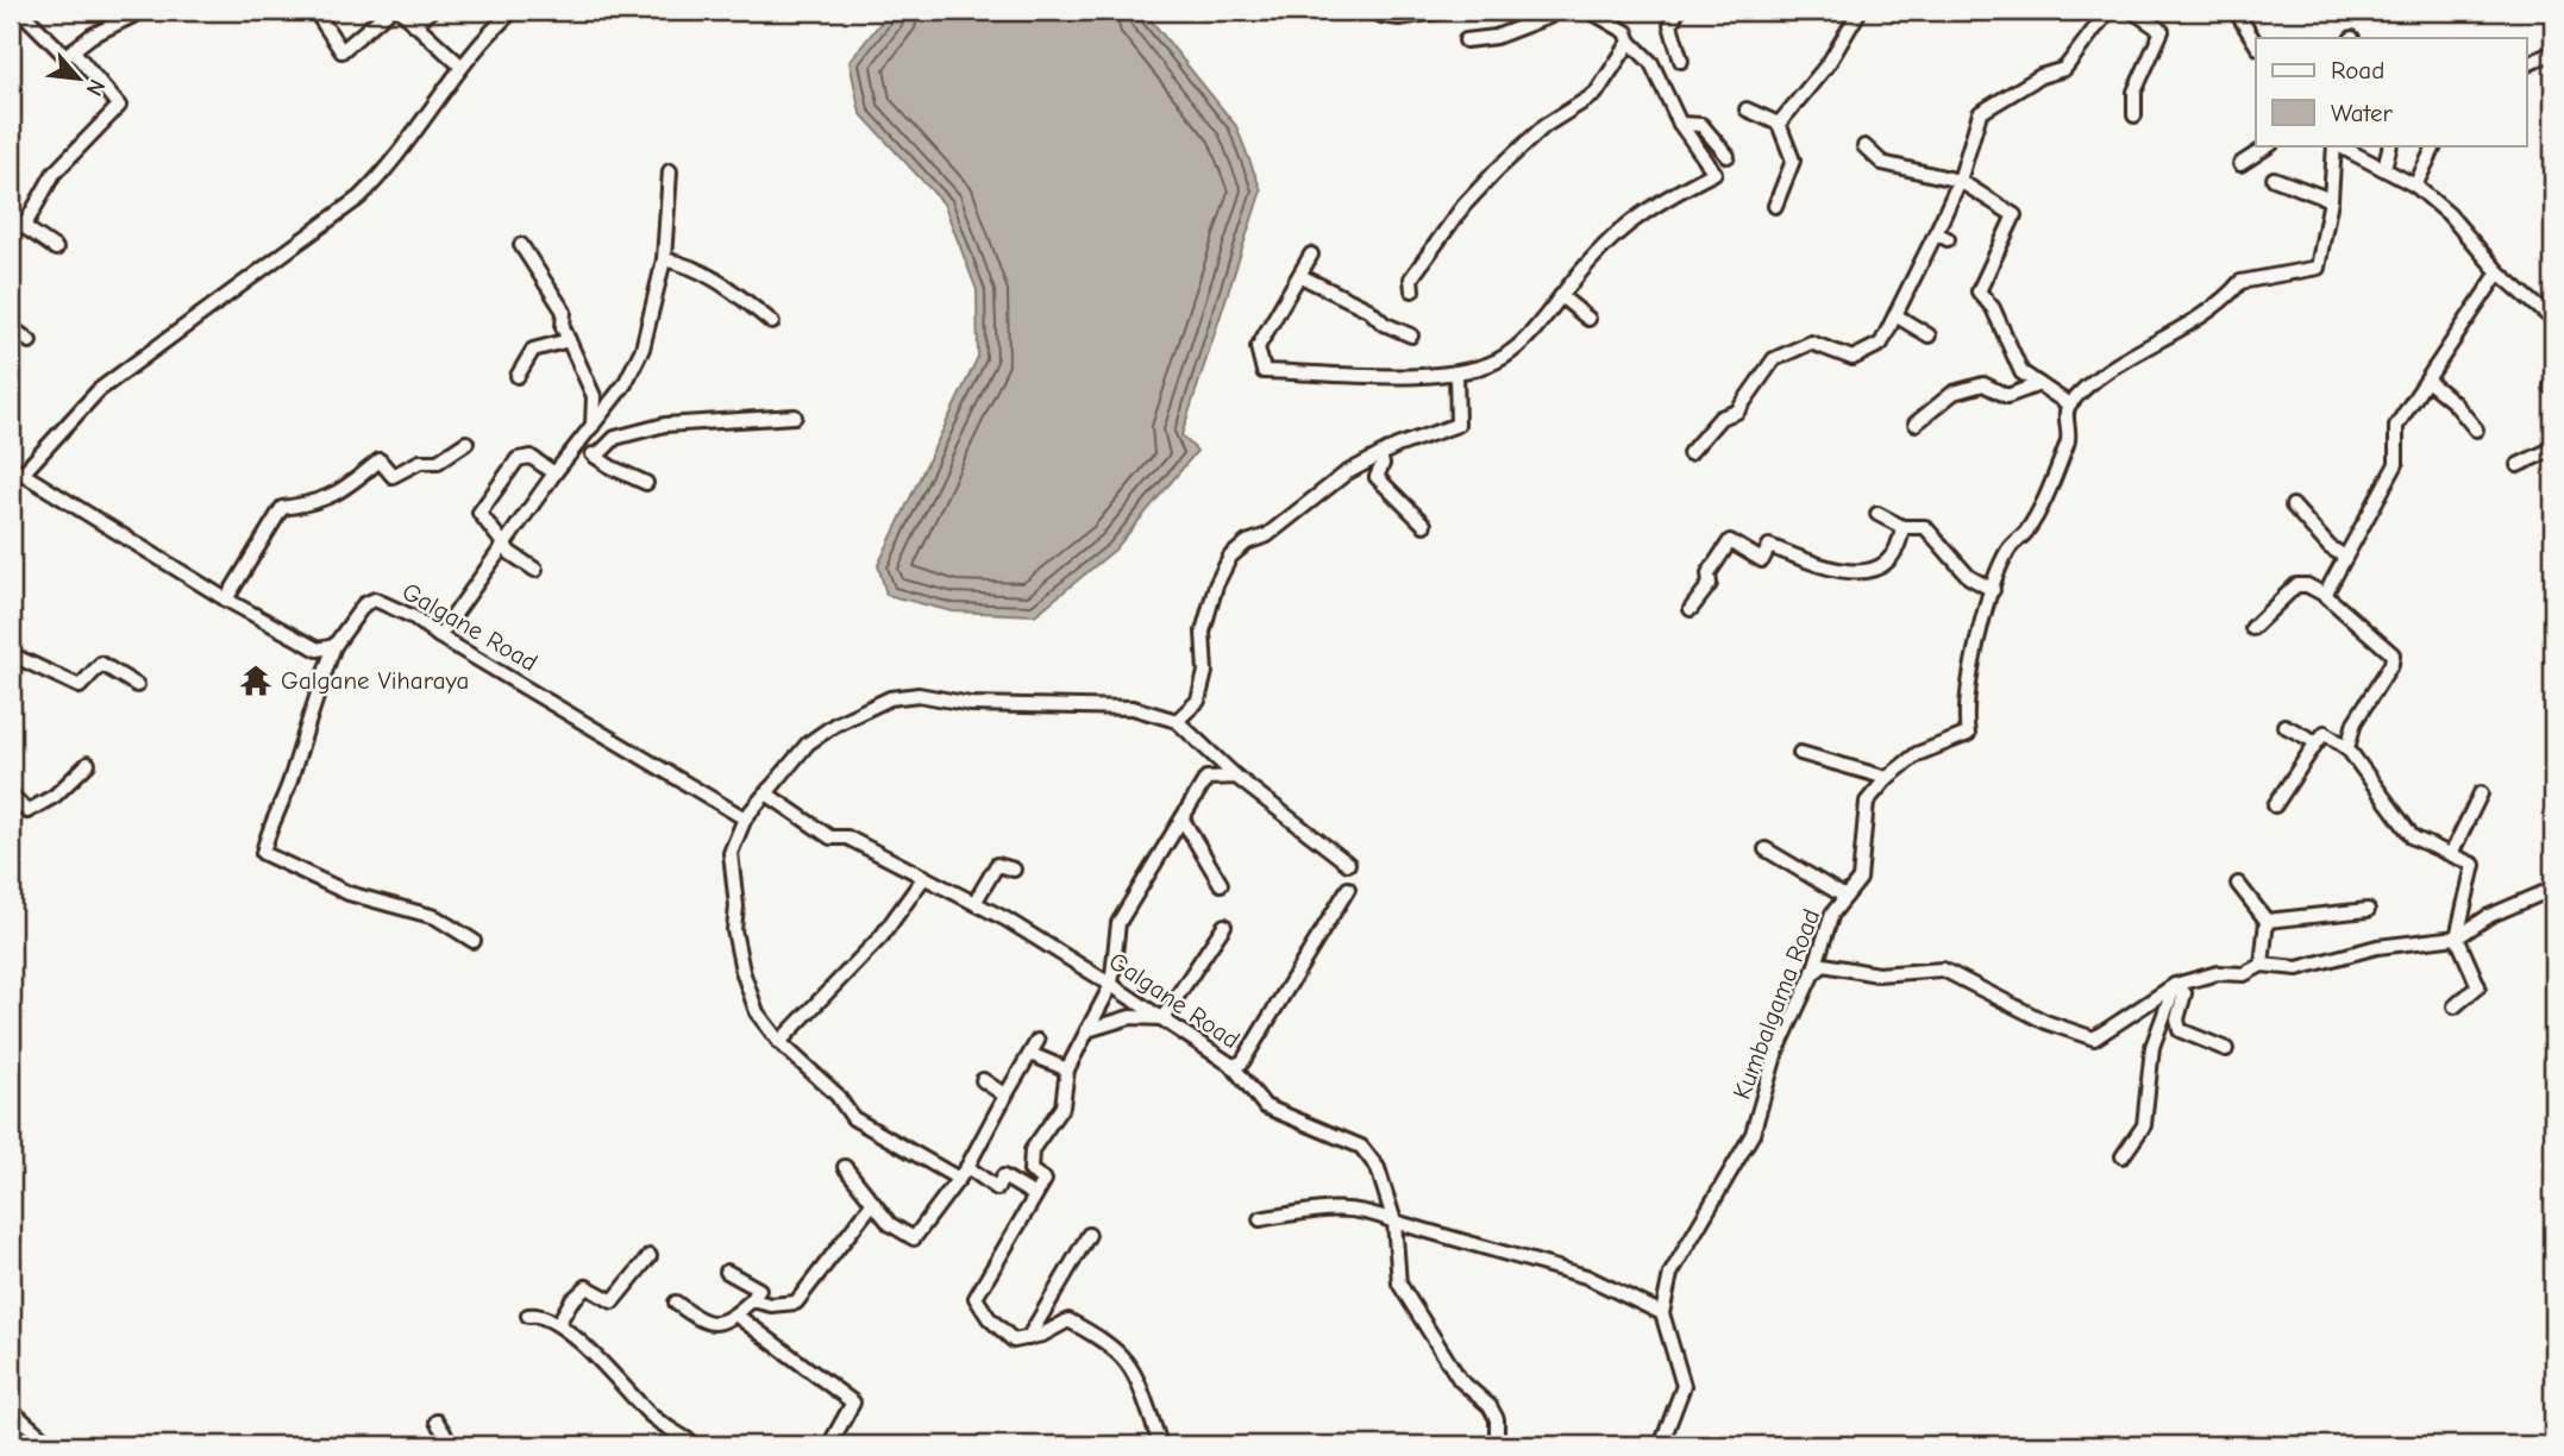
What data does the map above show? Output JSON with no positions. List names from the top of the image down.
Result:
{
  "streets": {
    "street": ["Galgane Road", "Kumbalgama Road"]
  },
  "places": {
    "temple": ["Galgane Viharaya"]
  },
  "legend": ["Road", "Water"],
  "north": "bottom right"
}
